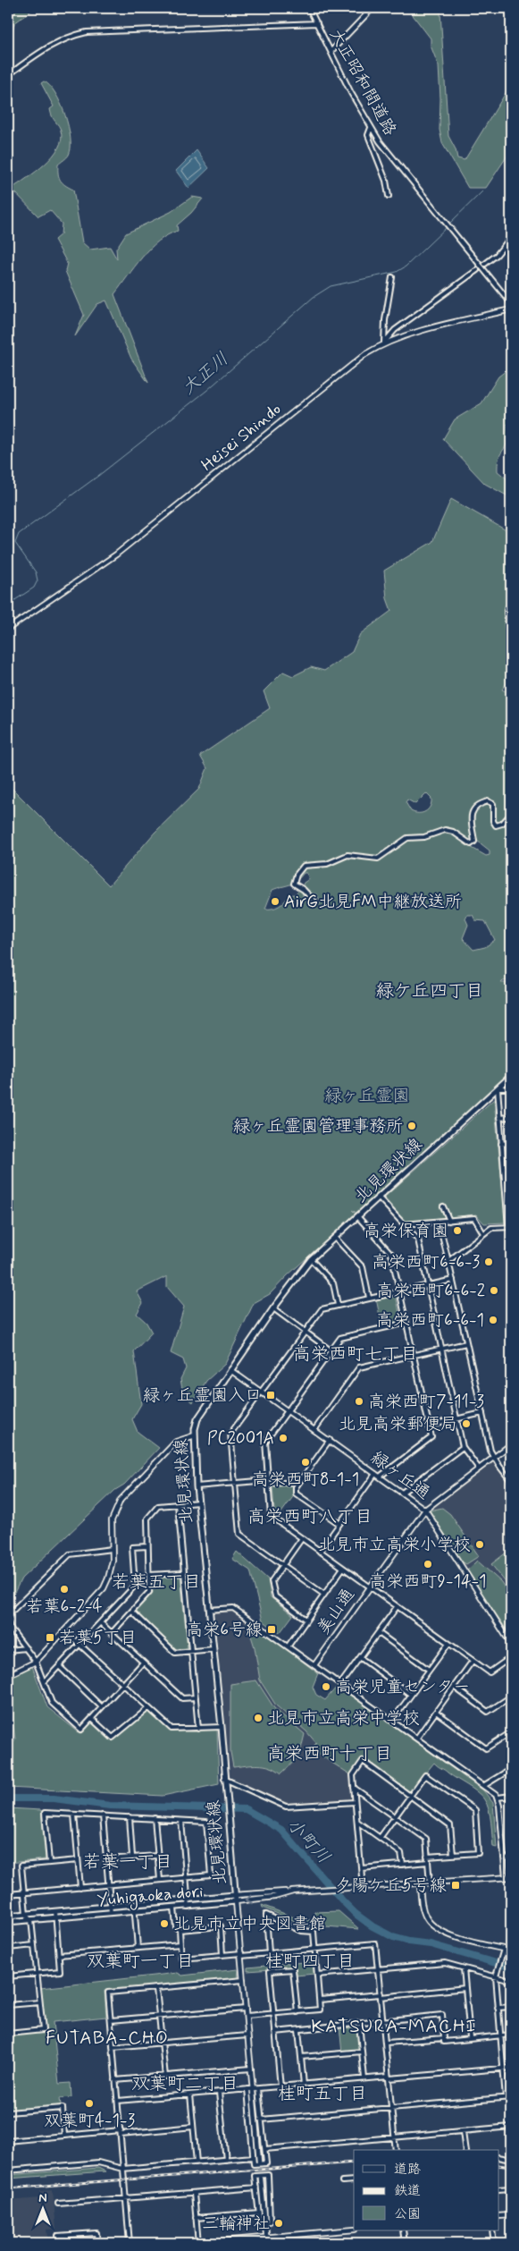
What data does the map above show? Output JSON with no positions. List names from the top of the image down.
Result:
{
  "streets": {
    "main road": ["北見環状線", "Yuhigaoka dori"],
    "street": [
      "大正昭和間道路",
      "Heisei Shindo",
      "緑ヶ丘通",
      "美山通"
    ]
  },
  "crossings": [
    ["北見環状線", "緑ヶ丘通"],
    ["北見環状線", "Yuhigaoka dori"],
    ["緑ヶ丘通", "美山通"]
  ],
  "districts": [
    "緑ケ丘四丁目",
    "高栄西町七丁目",
    "高栄西町八丁目",
    "若葉五丁目",
    "高栄西町十丁目",
    "若葉一丁目",
    "双葉町一丁目",
    "桂町四丁目",
    "KATSURA-MACHI",
    "FUTABA-CHO",
    "双葉町二丁目",
    "桂町五丁目"
  ],
  "water": ["大正川", "小町川"],
  "parks": ["緑ヶ丘霊園"],
  "places": {
    "other": [
      "AirG北見FM中継放送所",
      "緑ヶ丘霊園管理事務所",
      "高栄保育園",
      "高栄西町6-6-3",
      "高栄西町6-6-2",
      "高栄西町6-6-1",
      "高栄西町7-11-3",
      "北見高栄郵便局",
      "PC2001A",
      "高栄西町8-1-1",
      "北見市立高栄小学校",
      "高栄西町9-14-1",
      "若葉6-2-4",
      "高栄児童センター",
      "北見市立高栄中学校",
      "北見市立中央図書館",
      "双葉町4-1-3",
      "三輪神社"
    ],
    "transit": [
      "緑ヶ丘霊園入口",
      "高栄6号線",
      "若葉5丁目",
      "夕陽ケ丘5号線"
    ]
  },
  "legend": ["道路", "鉄道", "公園"],
  "north": "top"
}
